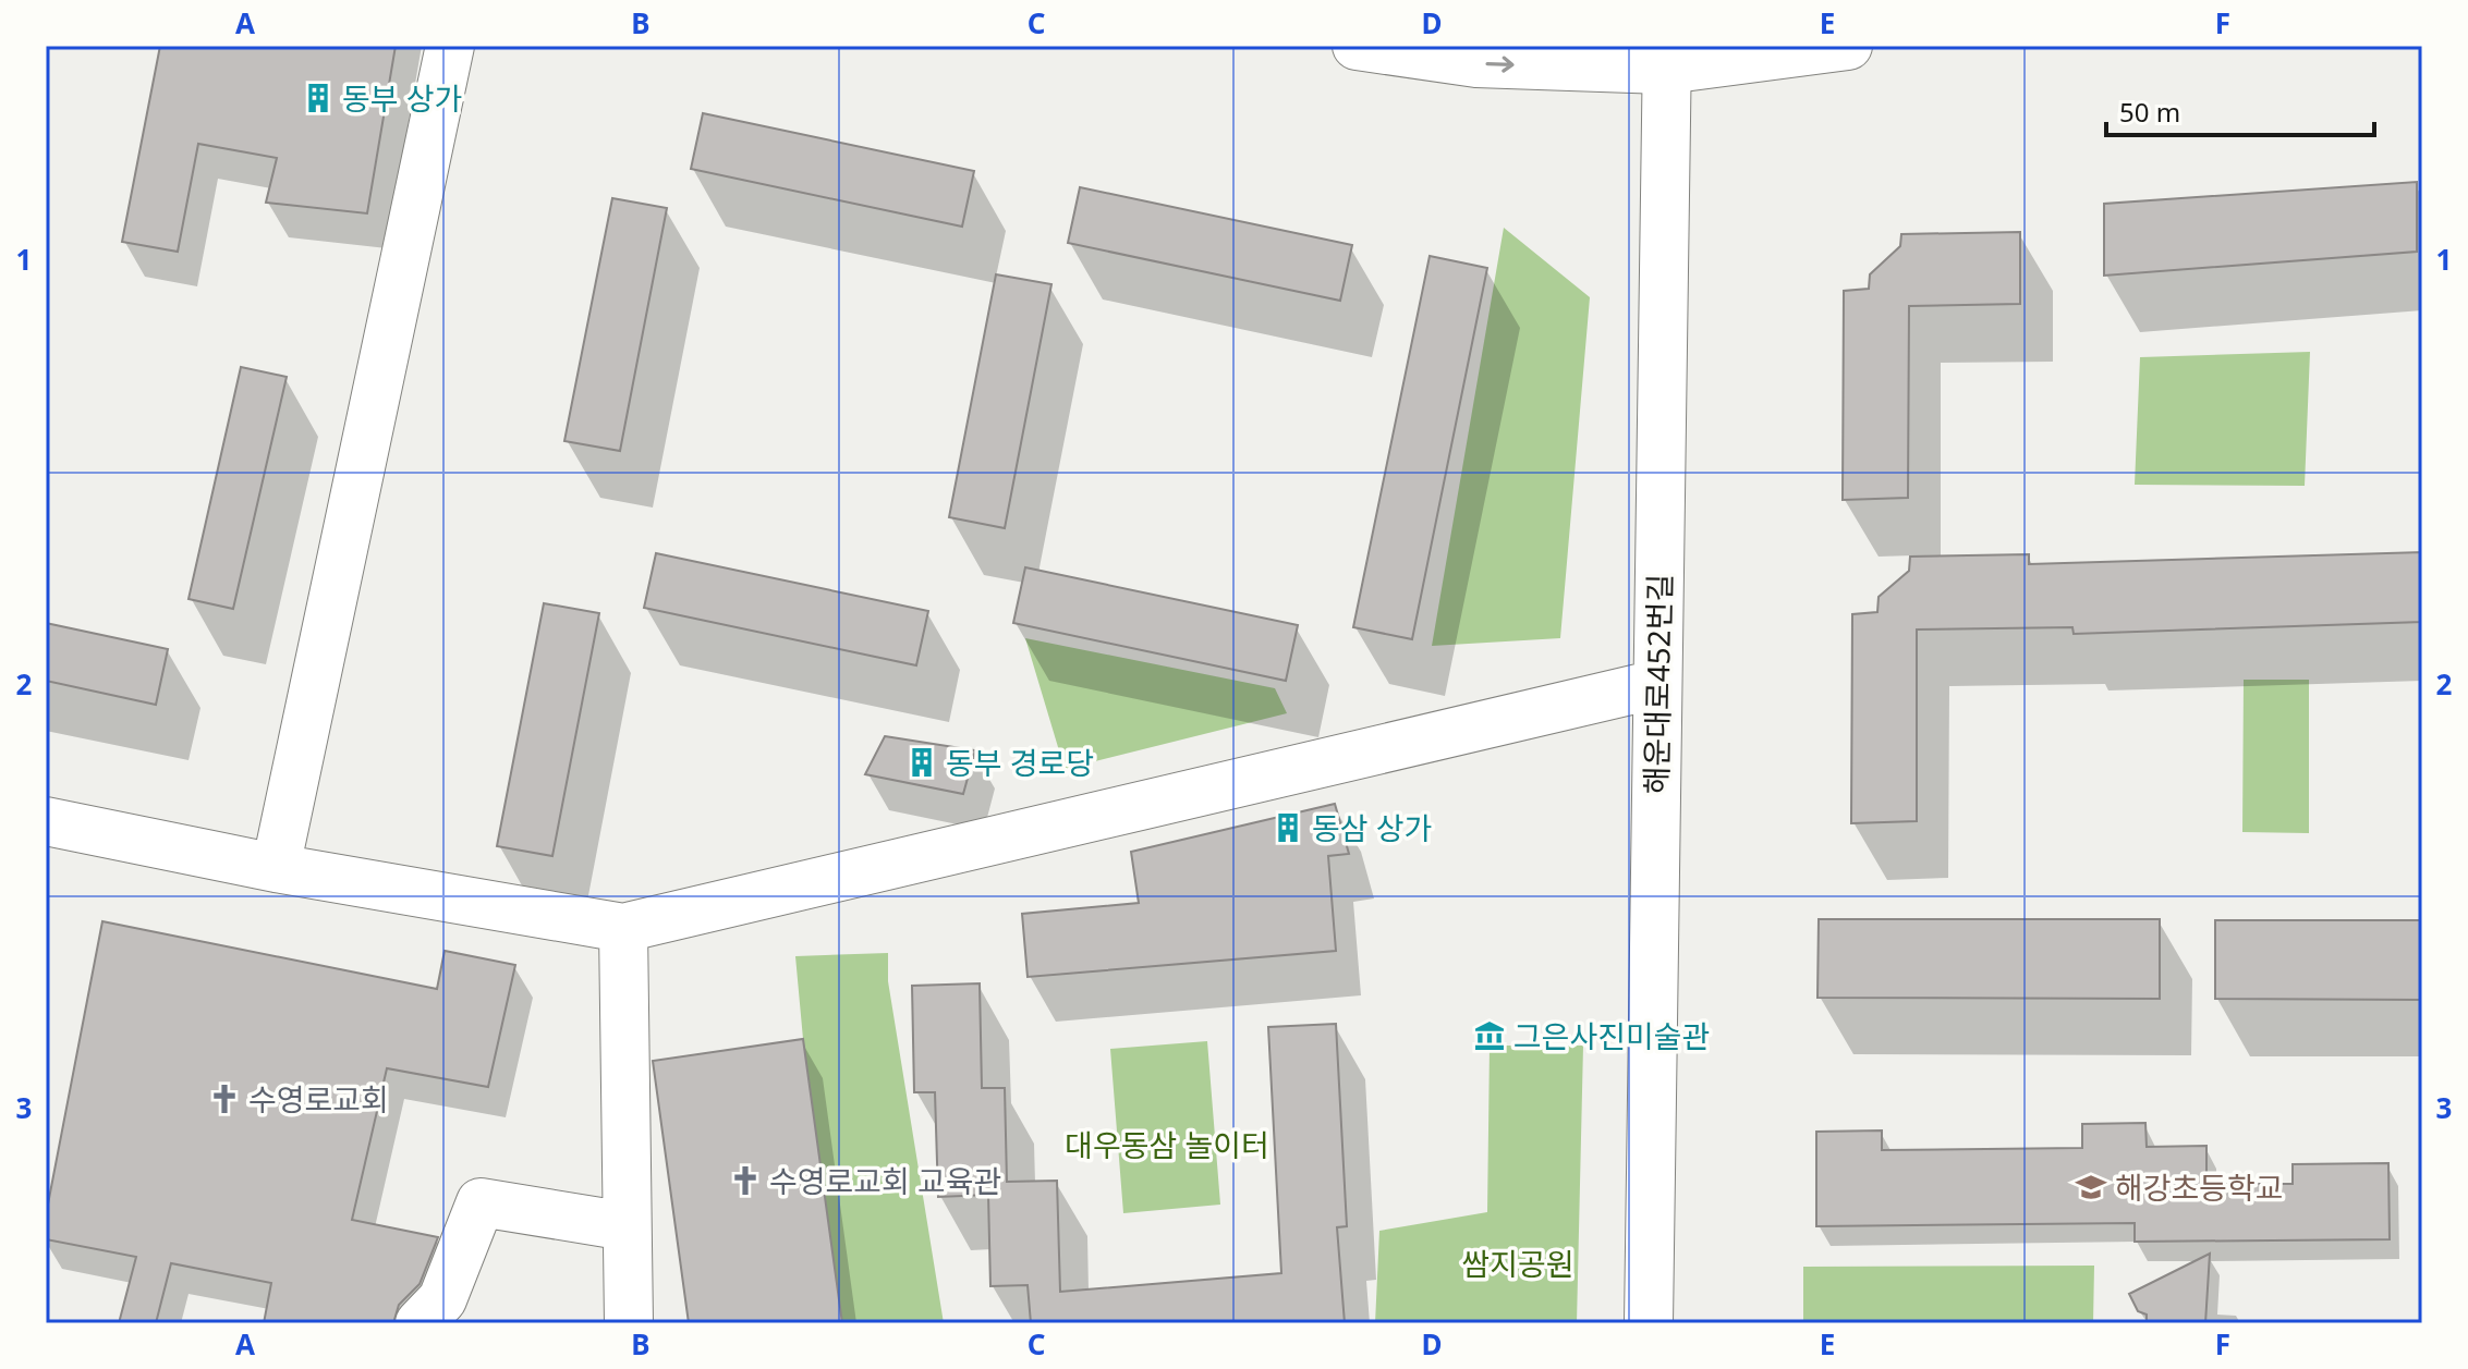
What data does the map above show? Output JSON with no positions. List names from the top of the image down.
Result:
{
  "streets": {
    "street": ["해운대로452번길"]
  },
  "parks": ["대우동삼 놀이터", "쌈지공원"],
  "places": {
    "building": ["동부 상가", "동부 경로당", "동삼 상가"],
    "museum": ["그은사진미술관"],
    "church": ["수영로교회", "수영로교회 교육관"],
    "school or university": ["해강초등학교"]
  },
  "scale_bar": "50 m",
  "grid": {
    "columns": [
      "A",
      "B",
      "C",
      "D",
      "E",
      "F"
    ],
    "rows": ["1", "2", "3"]
  }
}
